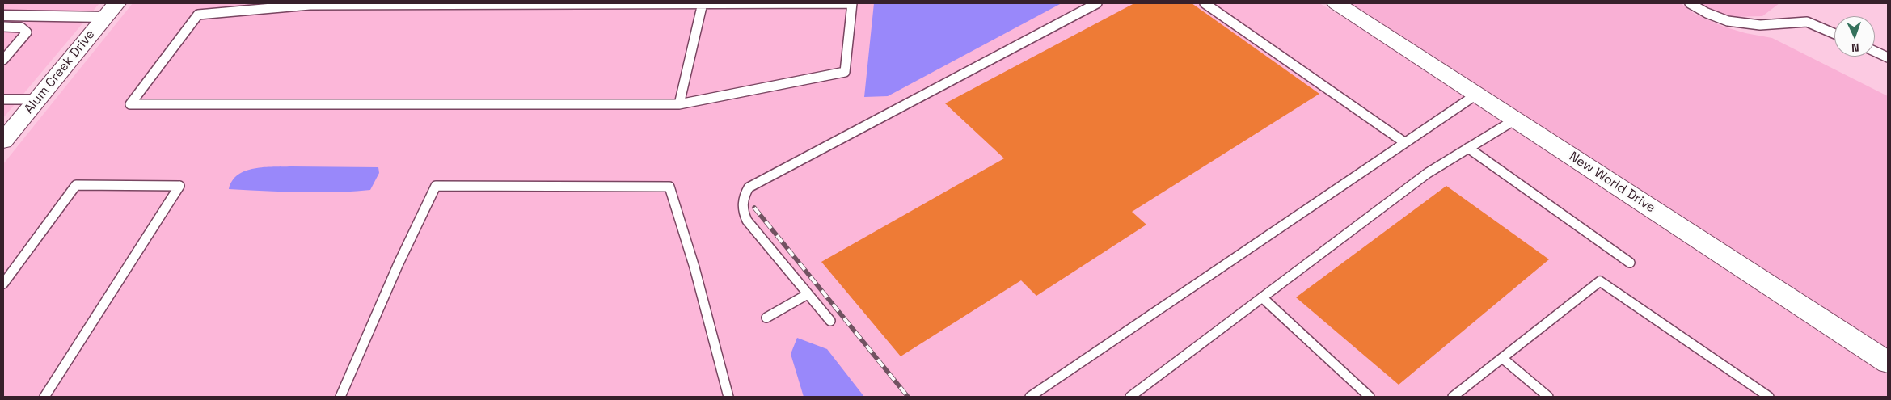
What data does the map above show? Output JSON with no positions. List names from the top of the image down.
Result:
{
  "streets": {
    "street": ["Alum Creek Drive", "New World Drive"]
  },
  "north": "bottom"
}
